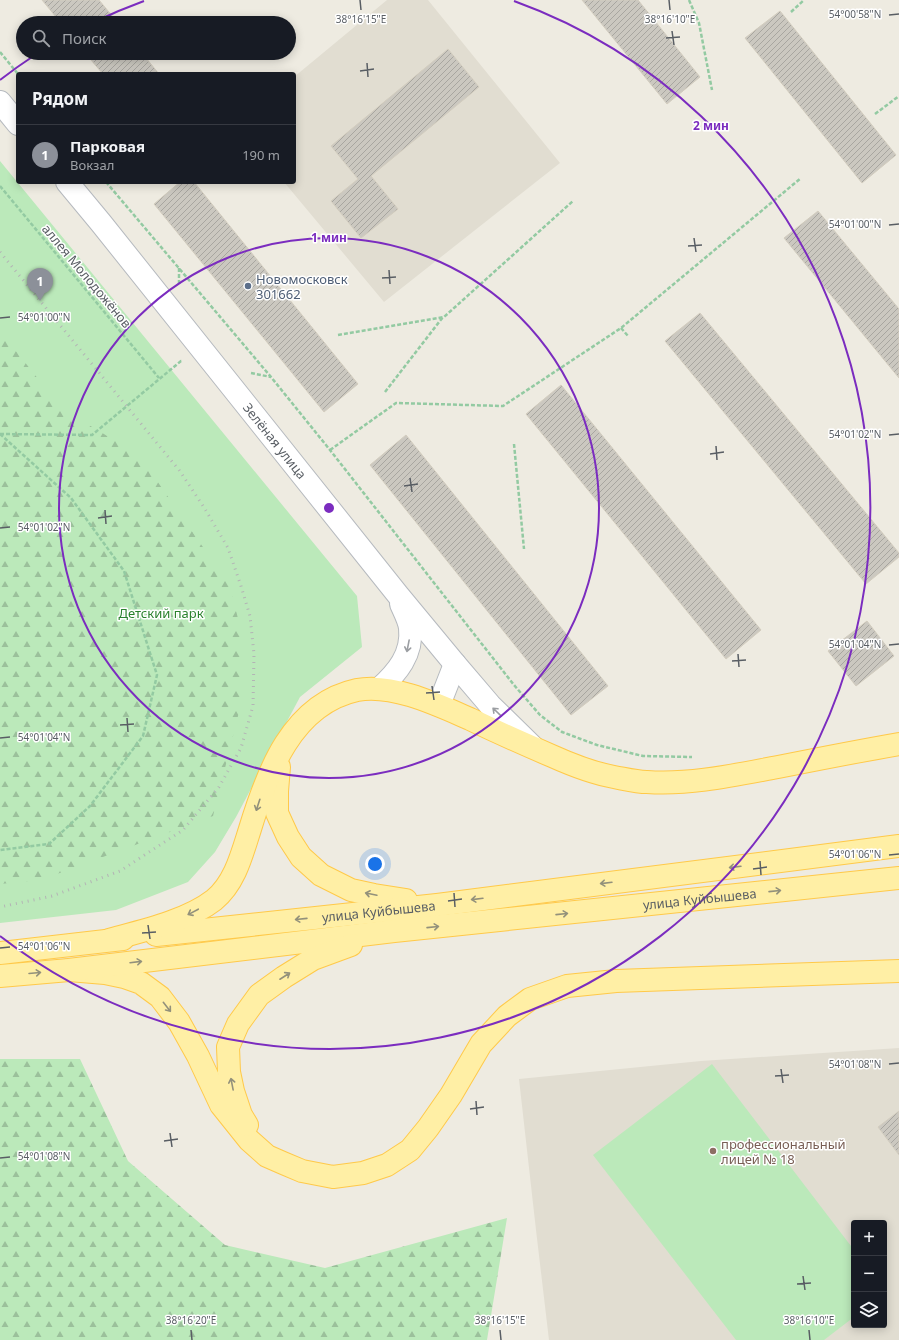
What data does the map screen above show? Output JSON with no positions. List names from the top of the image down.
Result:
{
  "streets": {
    "main road": ["улица Куйбышева"],
    "street": ["Зелёная улица"],
    "path": ["аллея Молодожёнов"]
  },
  "parks": ["Детский парк"],
  "places": ["Новомосковск 301662", "профессиональный лицей № 18"],
  "page": {
    "search": "Поиск",
    "heading": "Рядом",
    "list": [
      {
        "mark": "1",
        "name": "Парковая",
        "note": "Вокзал",
        "value": "190 m"
      }
    ],
    "pins": "1",
    "map_buttons": ["+", "−"]
  },
  "coordinates": [
    "54°00'58\"N",
    "38°16'15\"E",
    "38°16'10\"E",
    "54°01'00\"N",
    "54°01'02\"N",
    "54°01'04\"N",
    "54°01'06\"N",
    "54°01'08\"N",
    "38°16'20\"E"
  ],
  "rings": ["2 мин", "1 мин"]
}
